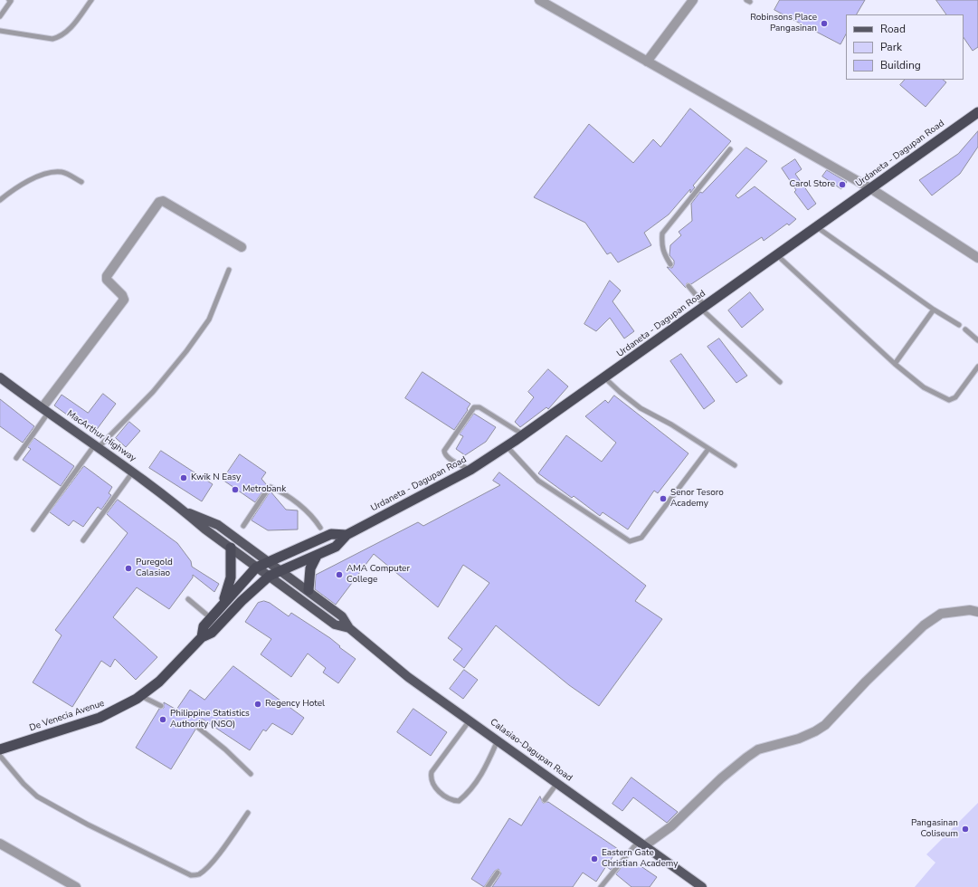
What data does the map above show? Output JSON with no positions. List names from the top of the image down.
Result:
{
  "streets": {
    "highway": ["Urdaneta - Dagupan Road", "De Venecia Avenue"],
    "main road": ["MacArthur Highway", "Calasiao-Dagupan Road"]
  },
  "crossings": [
    ["Urdaneta - Dagupan Road", "MacArthur Highway"],
    ["Urdaneta - Dagupan Road", "De Venecia Avenue"],
    ["Urdaneta - Dagupan Road", "Calasiao-Dagupan Road"],
    ["MacArthur Highway", "De Venecia Avenue"],
    ["MacArthur Highway", "Calasiao-Dagupan Road"],
    ["De Venecia Avenue", "Calasiao-Dagupan Road"]
  ],
  "places": [
    "Robinsons Place Pangasinan",
    "Carol Store",
    "Kwik N Easy",
    "Metrobank",
    "Senor Tesoro Academy",
    "Puregold Calasiao",
    "AMA Computer College",
    "Regency Hotel",
    "Philippine Statistics Authority (NSO)",
    "Pangasinan Coliseum",
    "Eastern Gate Christian Academy"
  ],
  "legend": ["Road", "Park", "Building"]
}
